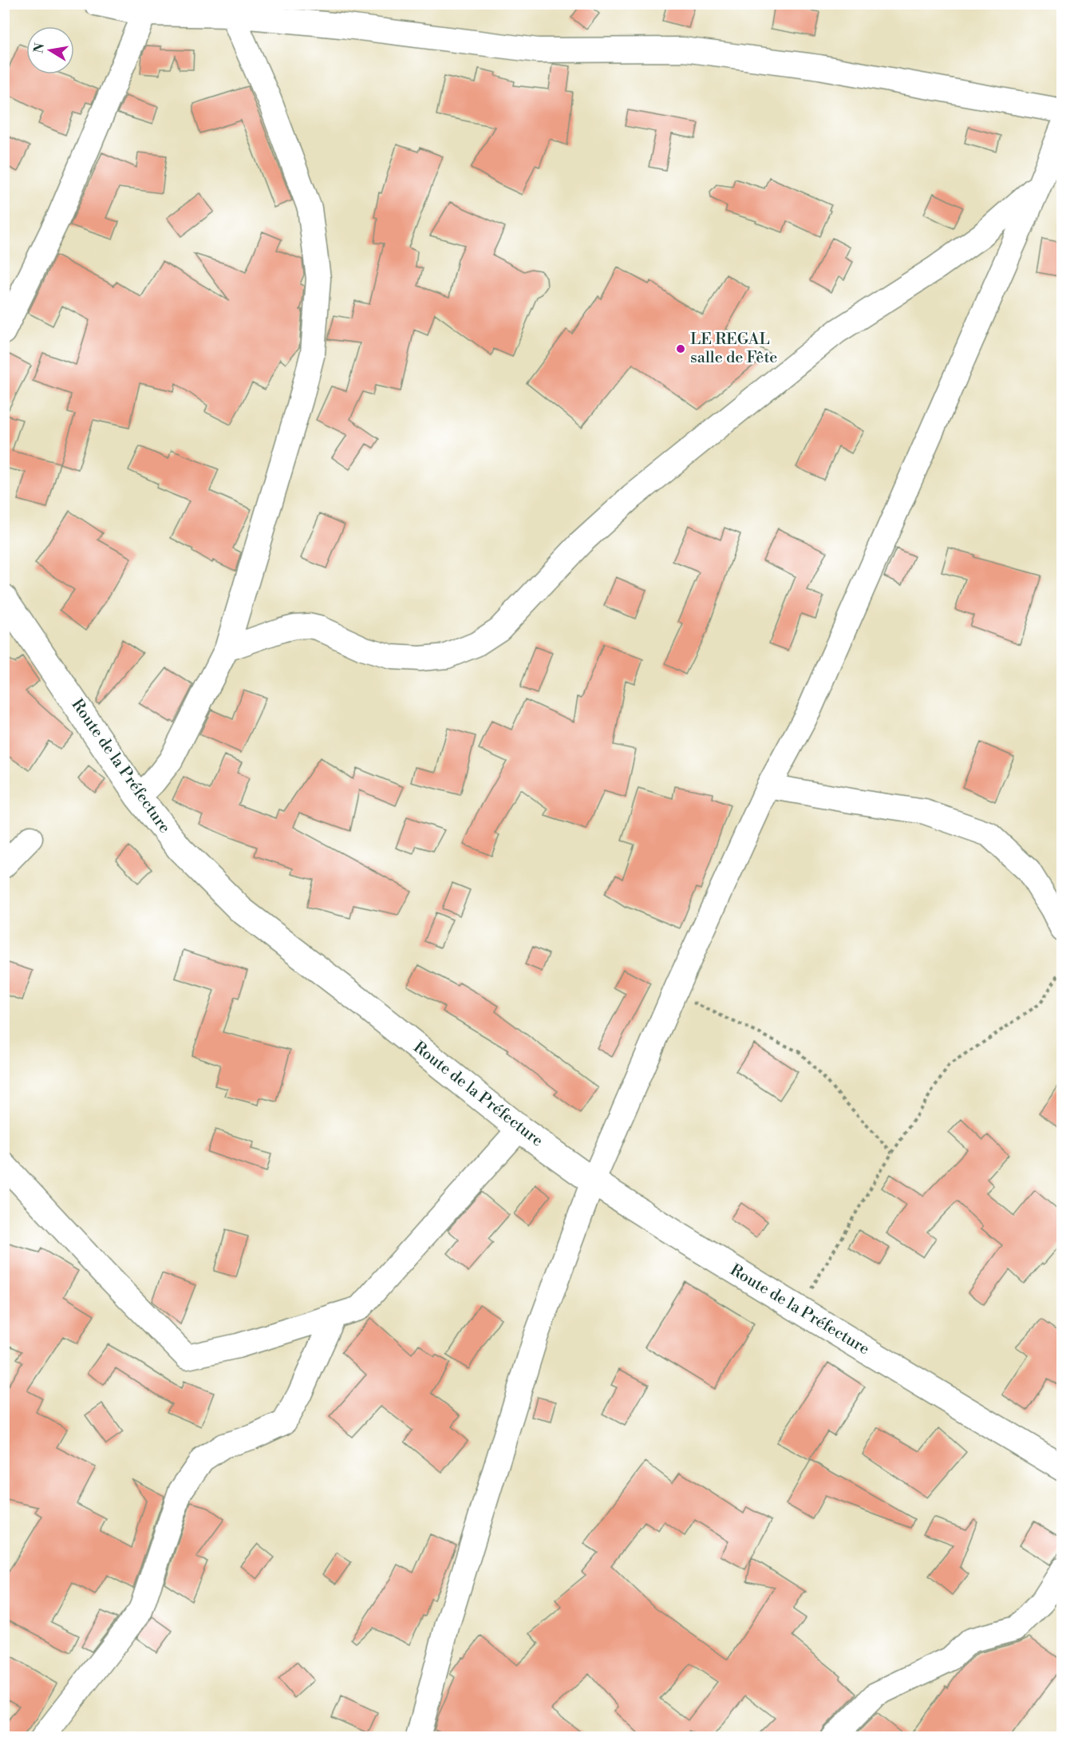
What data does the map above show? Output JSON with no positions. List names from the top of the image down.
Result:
{
  "streets": {
    "street": ["Route de la Préfecture"]
  },
  "places": ["LE REGAL salle de Fête"],
  "north": "left"
}
